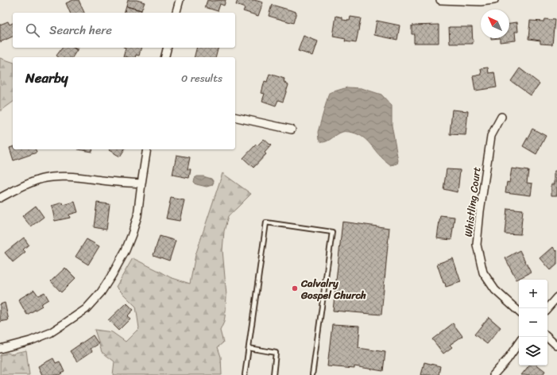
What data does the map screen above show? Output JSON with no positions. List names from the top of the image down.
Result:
{
  "streets": {
    "street": ["Whistling Court"]
  },
  "places": ["Calvalry Gospel Church"],
  "north": "top left",
  "page": {
    "search": "Search here",
    "heading": ["Nearby", "0 results"],
    "map_buttons": ["+", "−"]
  }
}
